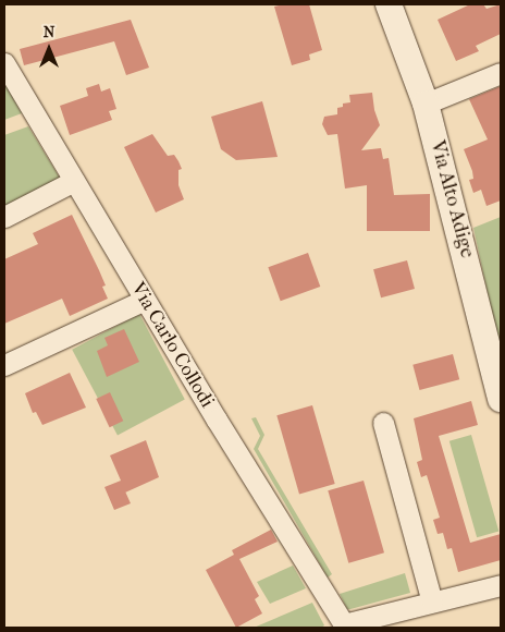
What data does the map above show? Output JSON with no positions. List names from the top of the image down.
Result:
{
  "streets": {
    "street": ["Via Alto Adige", "Via Carlo Collodi"]
  },
  "north": "top"
}
